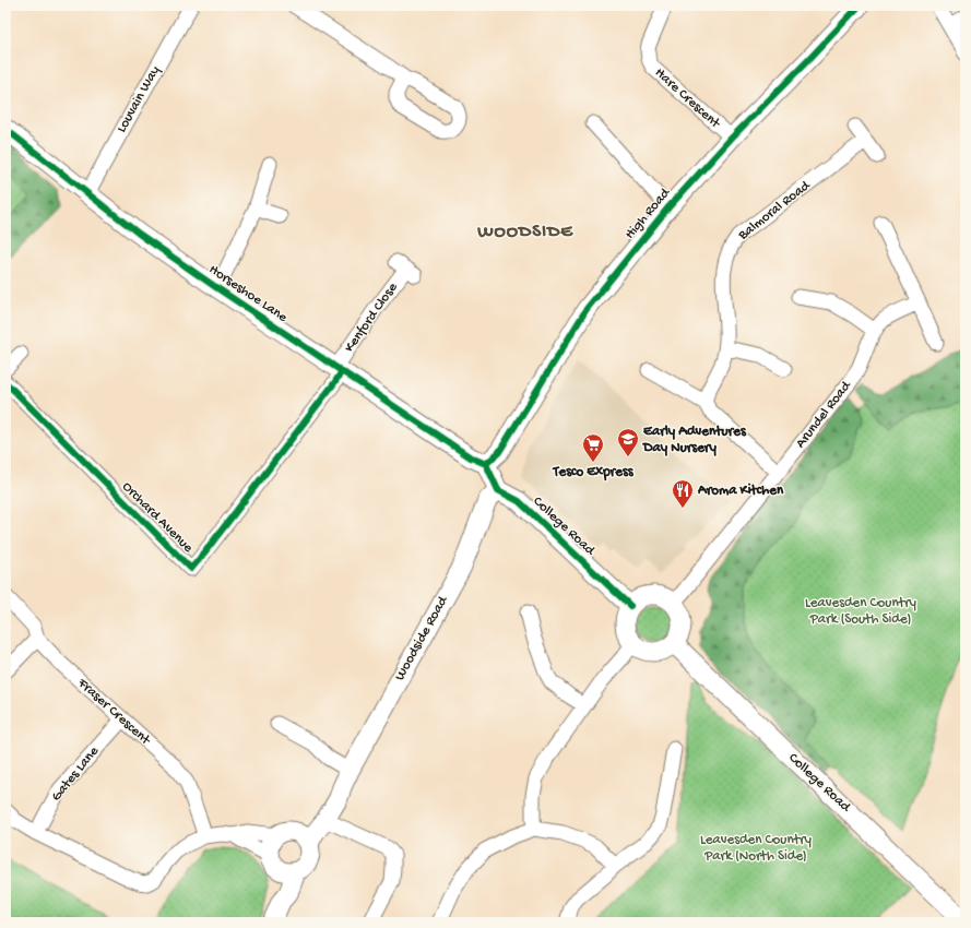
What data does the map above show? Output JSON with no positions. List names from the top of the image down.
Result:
{
  "streets": {
    "street": [
      "Hare Crescent",
      "Louvain Way",
      "Balmoral Road",
      "High Road",
      "Horseshoe Lane",
      "Kenford Close",
      "Arundel Road",
      "Orchard Avenue",
      "College Road",
      "Woodside Road",
      "Fraser Crescent",
      "Gates Lane"
    ]
  },
  "crossings": [
    ["Hare Crescent", "High Road"],
    ["Louvain Way", "Horseshoe Lane"],
    ["High Road", "Horseshoe Lane"],
    ["Horseshoe Lane", "Kenford Close"],
    ["Horseshoe Lane", "Orchard Avenue"],
    ["Kenford Close", "Orchard Avenue"],
    ["Arundel Road", "College Road"],
    ["College Road", "Woodside Road"],
    ["Fraser Crescent", "Gates Lane"]
  ],
  "districts": ["WOODSIDE"],
  "parks": ["Leavesden Country Park (South Side)", "Leavesden Country Park (North Side)"],
  "places": {
    "school or university": ["Early Adventures Day Nursery"],
    "supermarket": ["Tesco Express"],
    "restaurant": ["Aroma Kitchen"]
  }
}
